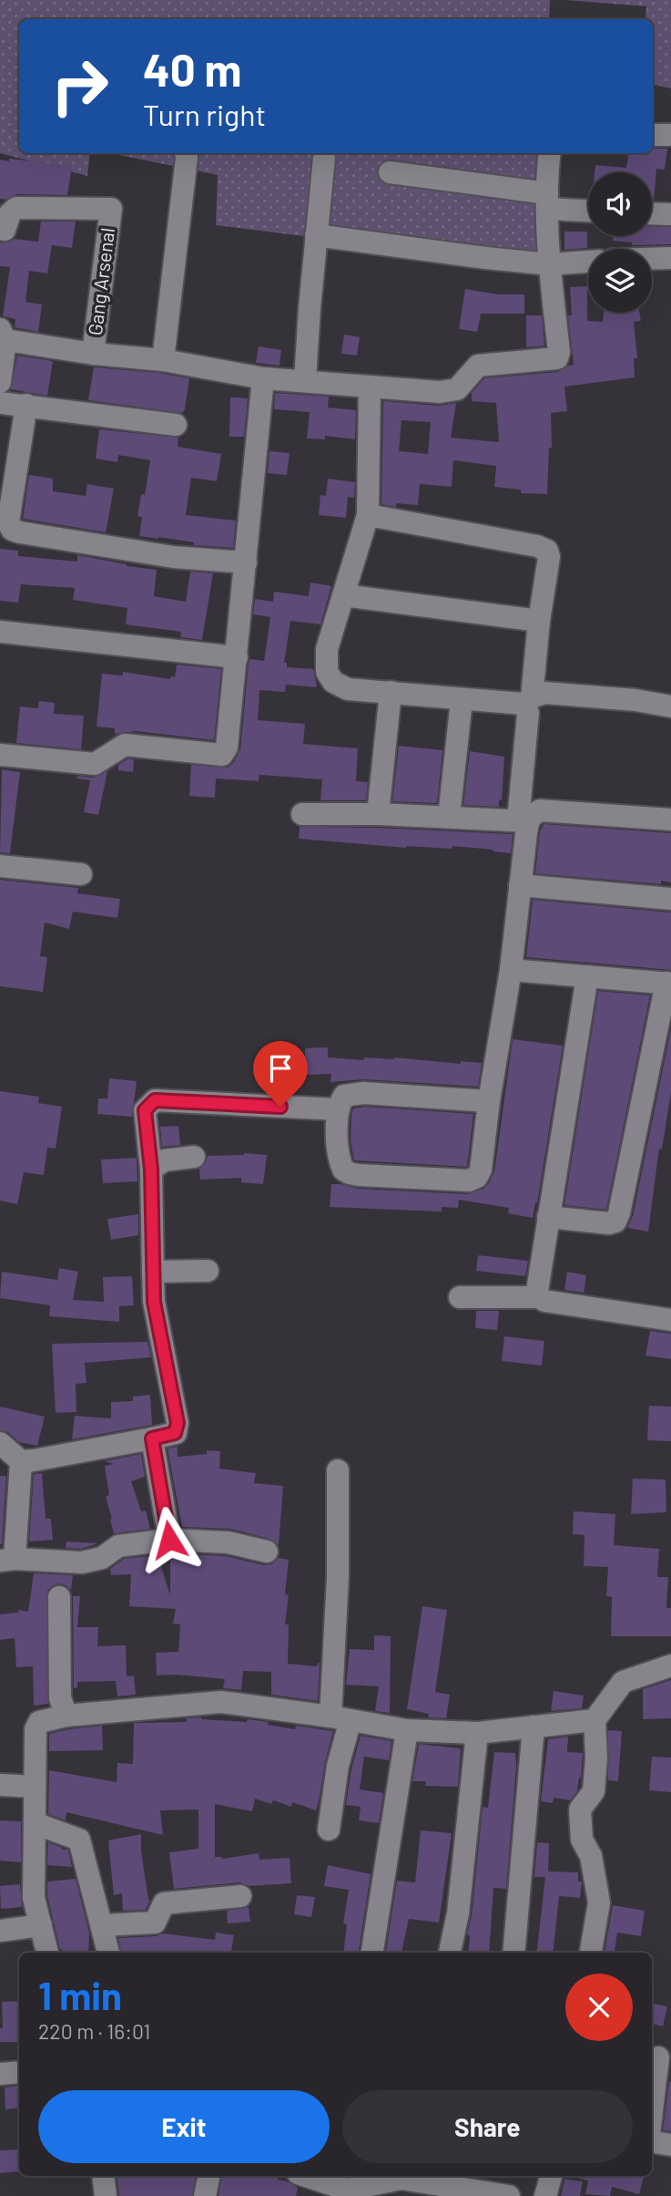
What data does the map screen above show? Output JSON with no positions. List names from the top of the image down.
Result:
{
  "streets": {
    "street": ["Gang Arsenal"]
  },
  "page": {
    "turn": ["40 m", "Turn right"],
    "heading": ["1 min", "220 m · 16:01"],
    "buttons": ["Exit", "Share"]
  }
}
